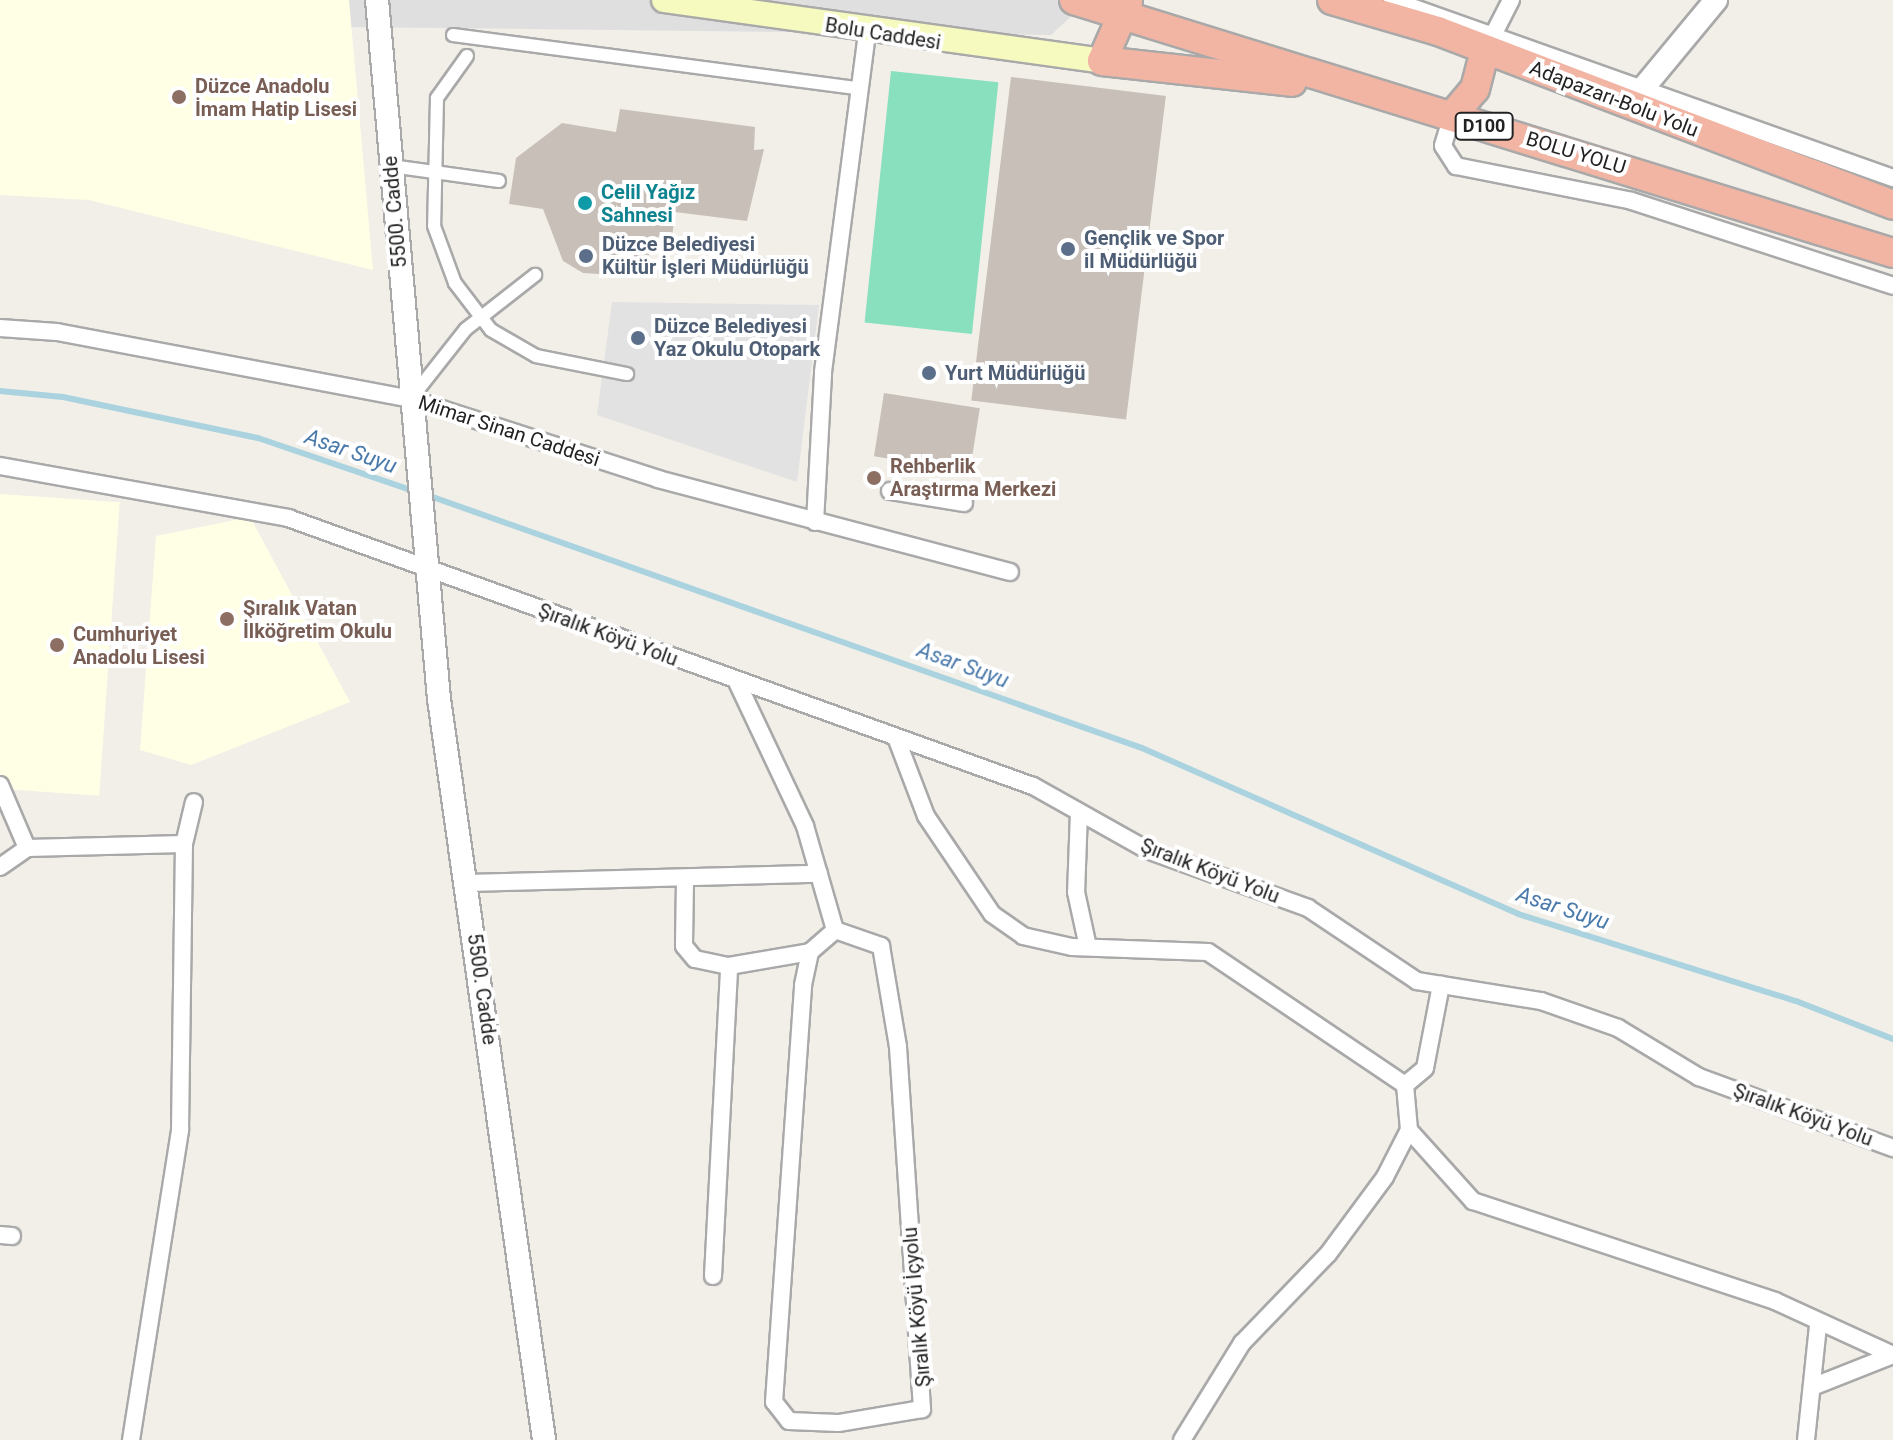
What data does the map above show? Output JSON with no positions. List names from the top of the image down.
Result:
{
  "streets": {
    "highway": ["Adapazarı-Bolu Yolu", "D100", "BOLU YOLU"],
    "main road": ["Bolu Caddesi"],
    "street": [
      "5500. Cadde",
      "Mimar Sinan Caddesi",
      "Şıralık Köyü Yolu",
      "Şıralık Köyü İçyolu"
    ]
  },
  "crossings": [
    ["5500. Cadde", "Mimar Sinan Caddesi"],
    ["5500. Cadde", "Şıralık Köyü Yolu"]
  ],
  "water": ["Asar Suyu"],
  "places": [
    "Düzce Anadolu İmam Hatip Lisesi",
    "Celil Yağız Sahnesi",
    "Gençlik ve Spor il Müdürlüğü",
    "Düzce Belediyesi Kültür İşleri Müdürlüğü",
    "Düzce Belediyesi Yaz Okulu Otopark",
    "Yurt Müdürlüğü",
    "Rehberlik Araştırma Merkezi",
    "Şıralık Vatan İlköğretim Okulu",
    "Cumhuriyet Anadolu Lisesi"
  ]
}
